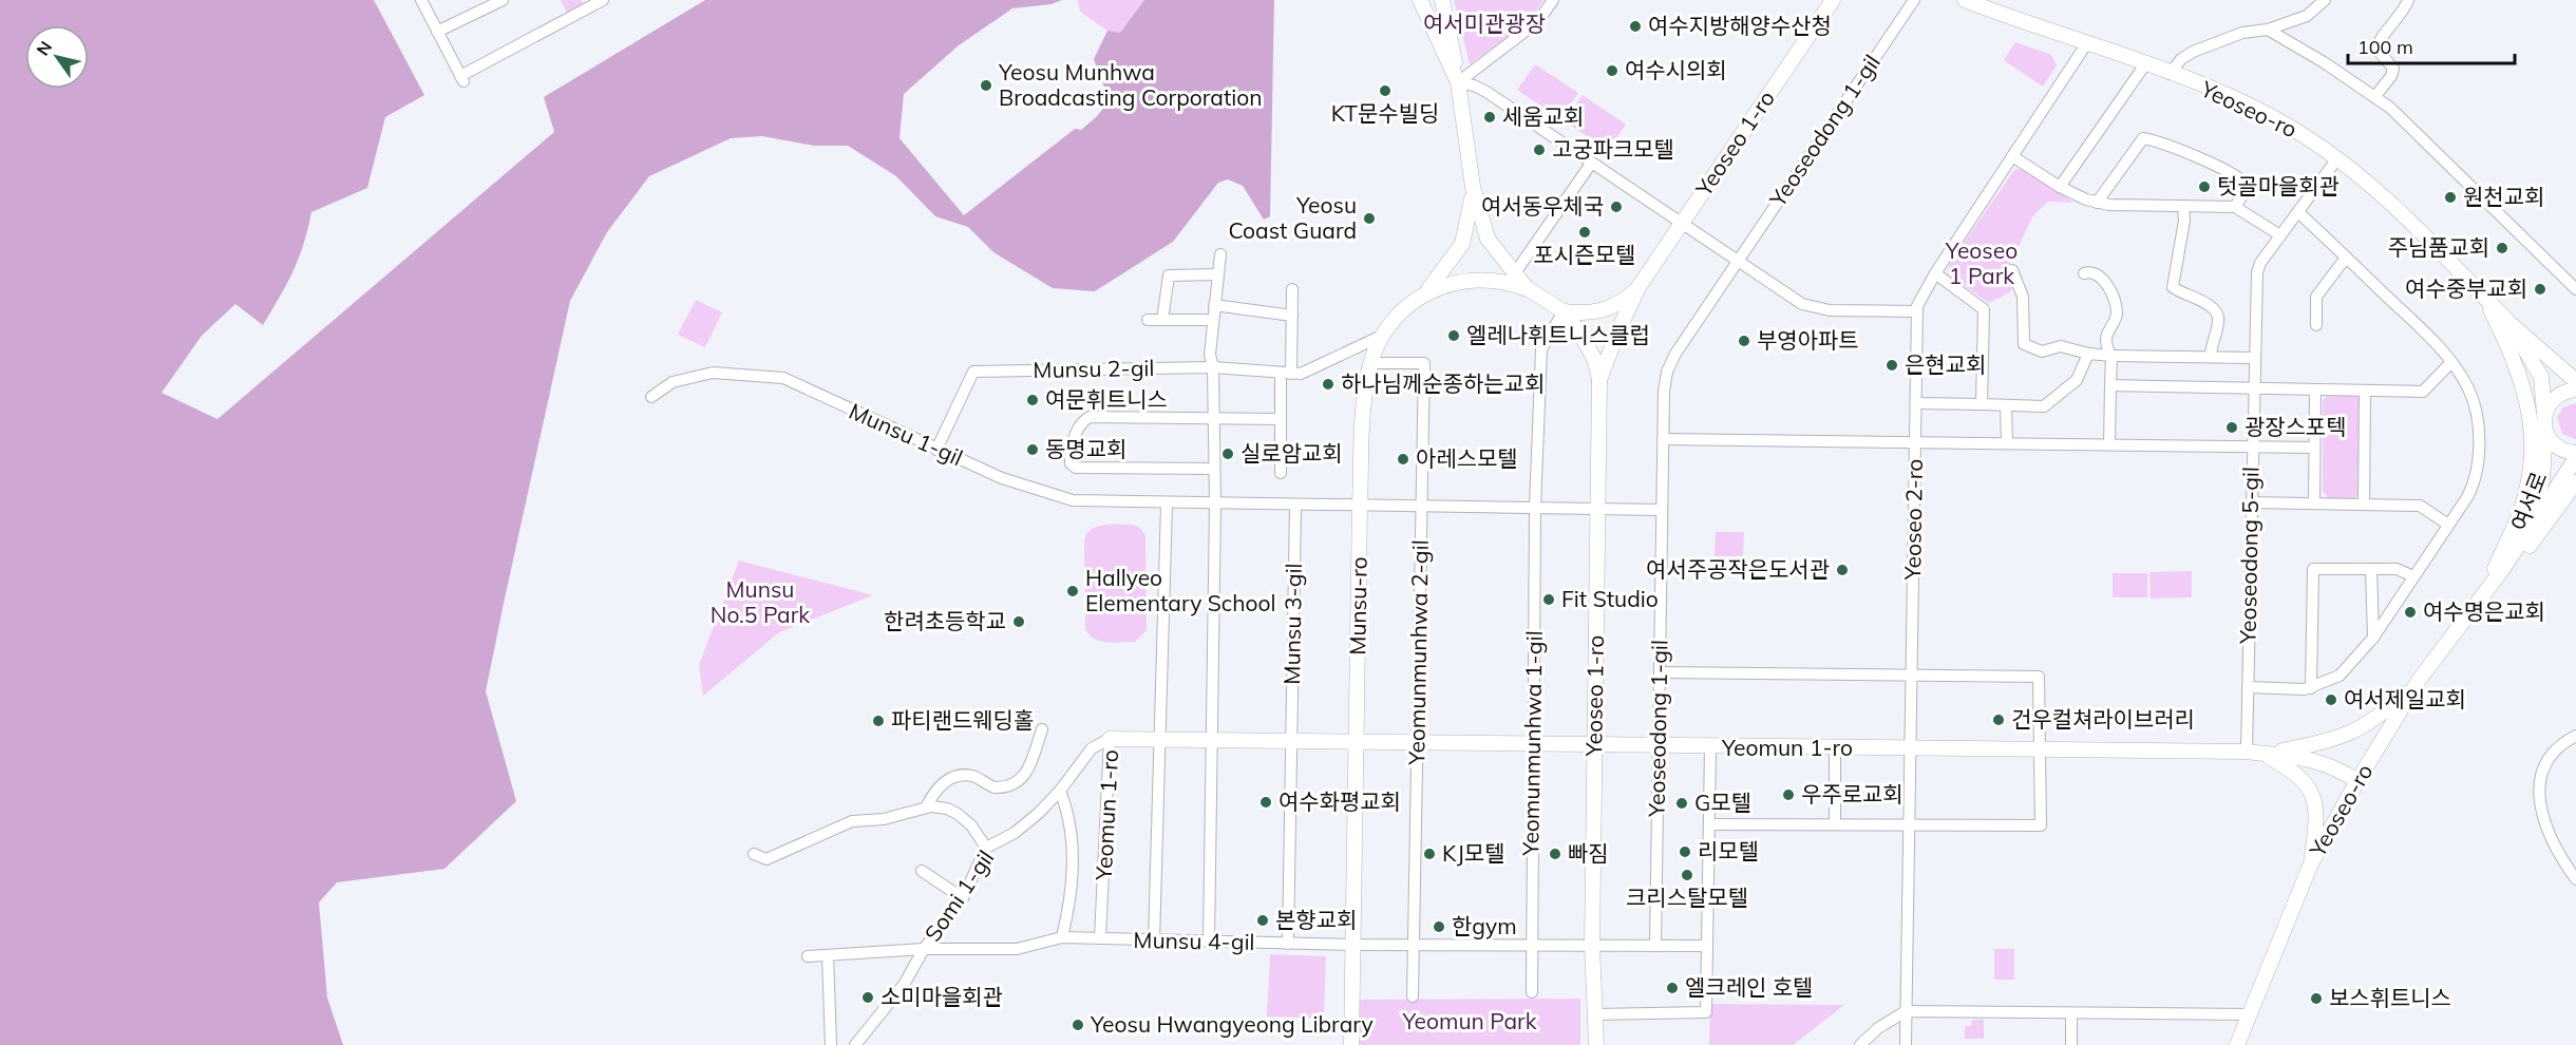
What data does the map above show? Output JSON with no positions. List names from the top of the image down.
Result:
{
  "streets": {
    "street": [
      "Yeoseo-ro",
      "Yeoseodong 1-gil",
      "Yeoseo 1-ro",
      "Munsu 2-gil",
      "Munsu 1-gil",
      "여서로",
      "Yeoseo 2-ro",
      "Yeoseodong 5-gil",
      "Munsu-ro",
      "Munsu 3-gil",
      "Yeomunmunhwa 2-gil",
      "Yeomunmunhwa 1-gil",
      "Yeomun 1-ro",
      "Somi 1-gil",
      "Munsu 4-gil"
    ]
  },
  "crossings": [
    ["Yeoseo-ro", "여서로"],
    ["Yeoseo-ro", "Yeoseo 2-ro"],
    ["Yeoseo-ro", "Yeoseodong 5-gil"],
    ["Yeoseo-ro", "Yeomun 1-ro"],
    ["Yeoseodong 1-gil", "Yeomun 1-ro"],
    ["Yeoseodong 1-gil", "Munsu 4-gil"],
    ["Yeoseo 1-ro", "Munsu 1-gil"],
    ["Yeoseo 1-ro", "Yeomunmunhwa 1-gil"],
    ["Yeoseo 1-ro", "Yeomun 1-ro"],
    ["Yeoseo 1-ro", "Munsu 4-gil"],
    ["Munsu 2-gil", "Munsu 1-gil"],
    ["Munsu 2-gil", "Munsu-ro"],
    ["Munsu 1-gil", "Munsu-ro"],
    ["Munsu 1-gil", "Munsu 3-gil"],
    ["Munsu 1-gil", "Yeomunmunhwa 2-gil"],
    ["Munsu 1-gil", "Yeomunmunhwa 1-gil"],
    ["Yeoseo 2-ro", "Yeomun 1-ro"],
    ["Yeoseodong 5-gil", "Yeomun 1-ro"],
    ["Munsu-ro", "Yeomunmunhwa 2-gil"],
    ["Munsu-ro", "Yeomun 1-ro"],
    ["Munsu-ro", "Munsu 4-gil"],
    ["Munsu 3-gil", "Yeomun 1-ro"],
    ["Yeomunmunhwa 2-gil", "Yeomun 1-ro"],
    ["Yeomunmunhwa 2-gil", "Munsu 4-gil"],
    ["Yeomunmunhwa 1-gil", "Yeomun 1-ro"],
    ["Yeomunmunhwa 1-gil", "Munsu 4-gil"],
    ["Yeomun 1-ro", "Somi 1-gil"],
    ["Yeomun 1-ro", "Munsu 4-gil"],
    ["Somi 1-gil", "Munsu 4-gil"]
  ],
  "parks": [
    "여서미관광장",
    "Yeoseo 1 Park",
    "Munsu No.5 Park",
    "Yeomun Park"
  ],
  "places": [
    "여수지방해양수산청",
    "여수시의회",
    "Yeosu Munhwa Broadcasting Corporation",
    "KT문수빌딩",
    "세움교회",
    "고궁파크모텔",
    "텃골마을회관",
    "원천교회",
    "여서동우체국",
    "Yeosu Coast Guard",
    "포시즌모텔",
    "주님품교회",
    "여수중부교회",
    "엘레나휘트니스클럽",
    "부영아파트",
    "은현교회",
    "하나님께순종하는교회",
    "여문휘트니스",
    "광장스포텍",
    "동명교회",
    "실로암교회",
    "아레스모텔",
    "여서주공작은도서관",
    "Hallyeo Elementary School",
    "Fit Studio",
    "여수명은교회",
    "한려초등학교",
    "여서제일교회",
    "건우컬쳐라이브러리",
    "파티랜드웨딩홀",
    "우주로교회",
    "여수화평교회",
    "G모텔",
    "리모텔",
    "KJ모텔",
    "빠짐",
    "크리스탈모텔",
    "본향교회",
    "한gym",
    "엘크레인 호텔",
    "소미마을회관",
    "보스휘트니스",
    "Yeosu Hwangyeong Library"
  ],
  "scale_bar": "100 m",
  "north": "top left"
}
